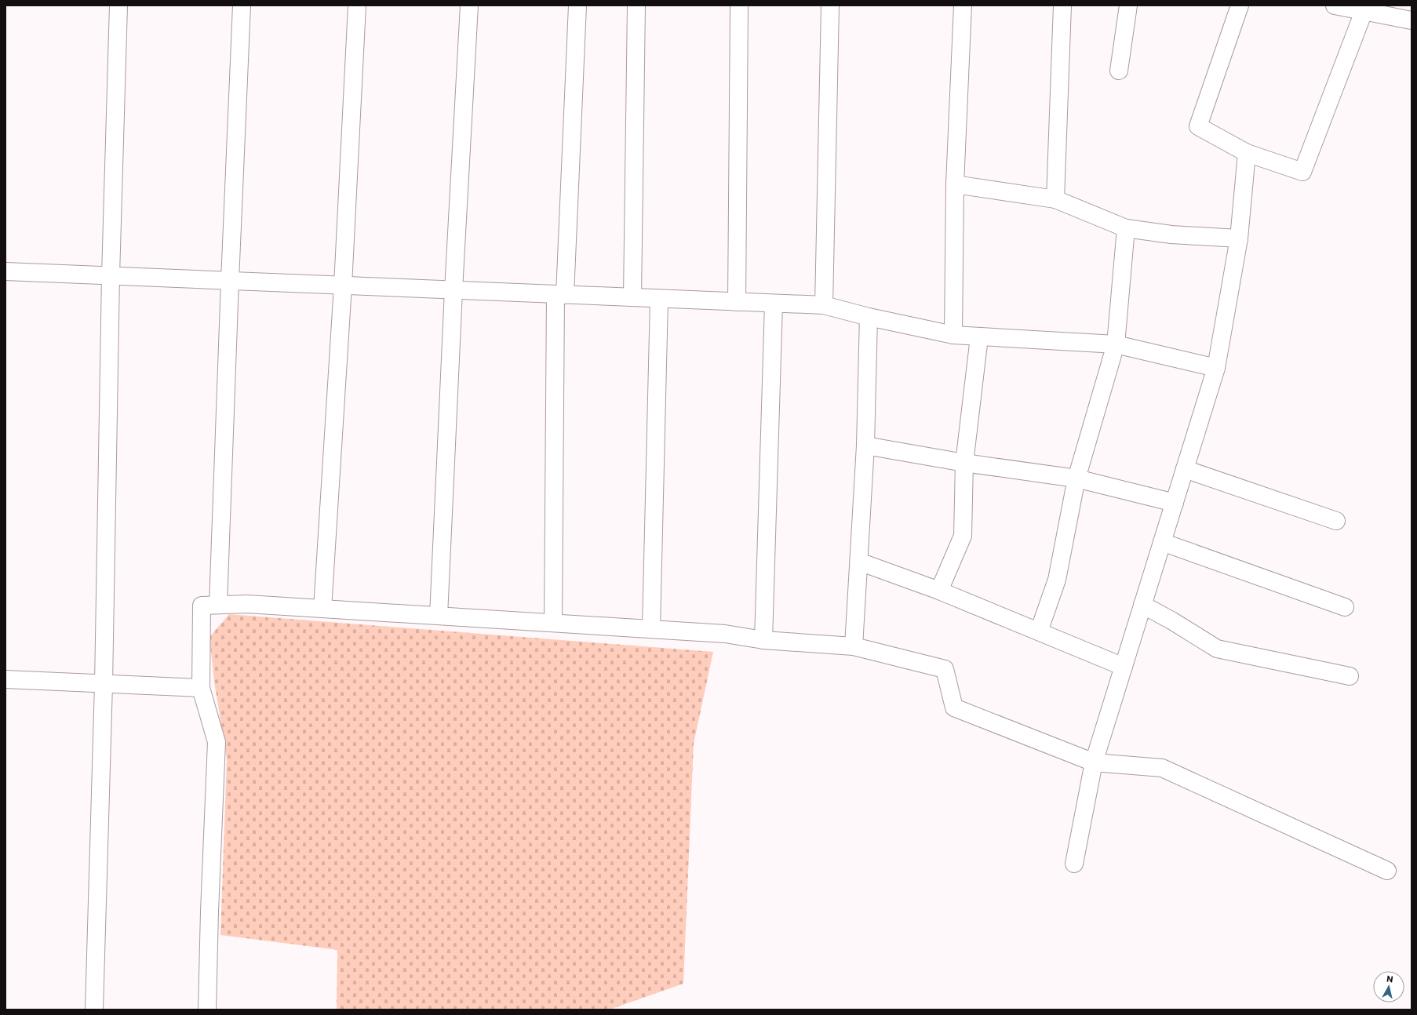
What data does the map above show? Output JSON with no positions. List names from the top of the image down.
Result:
{
  "north": "top"
}
